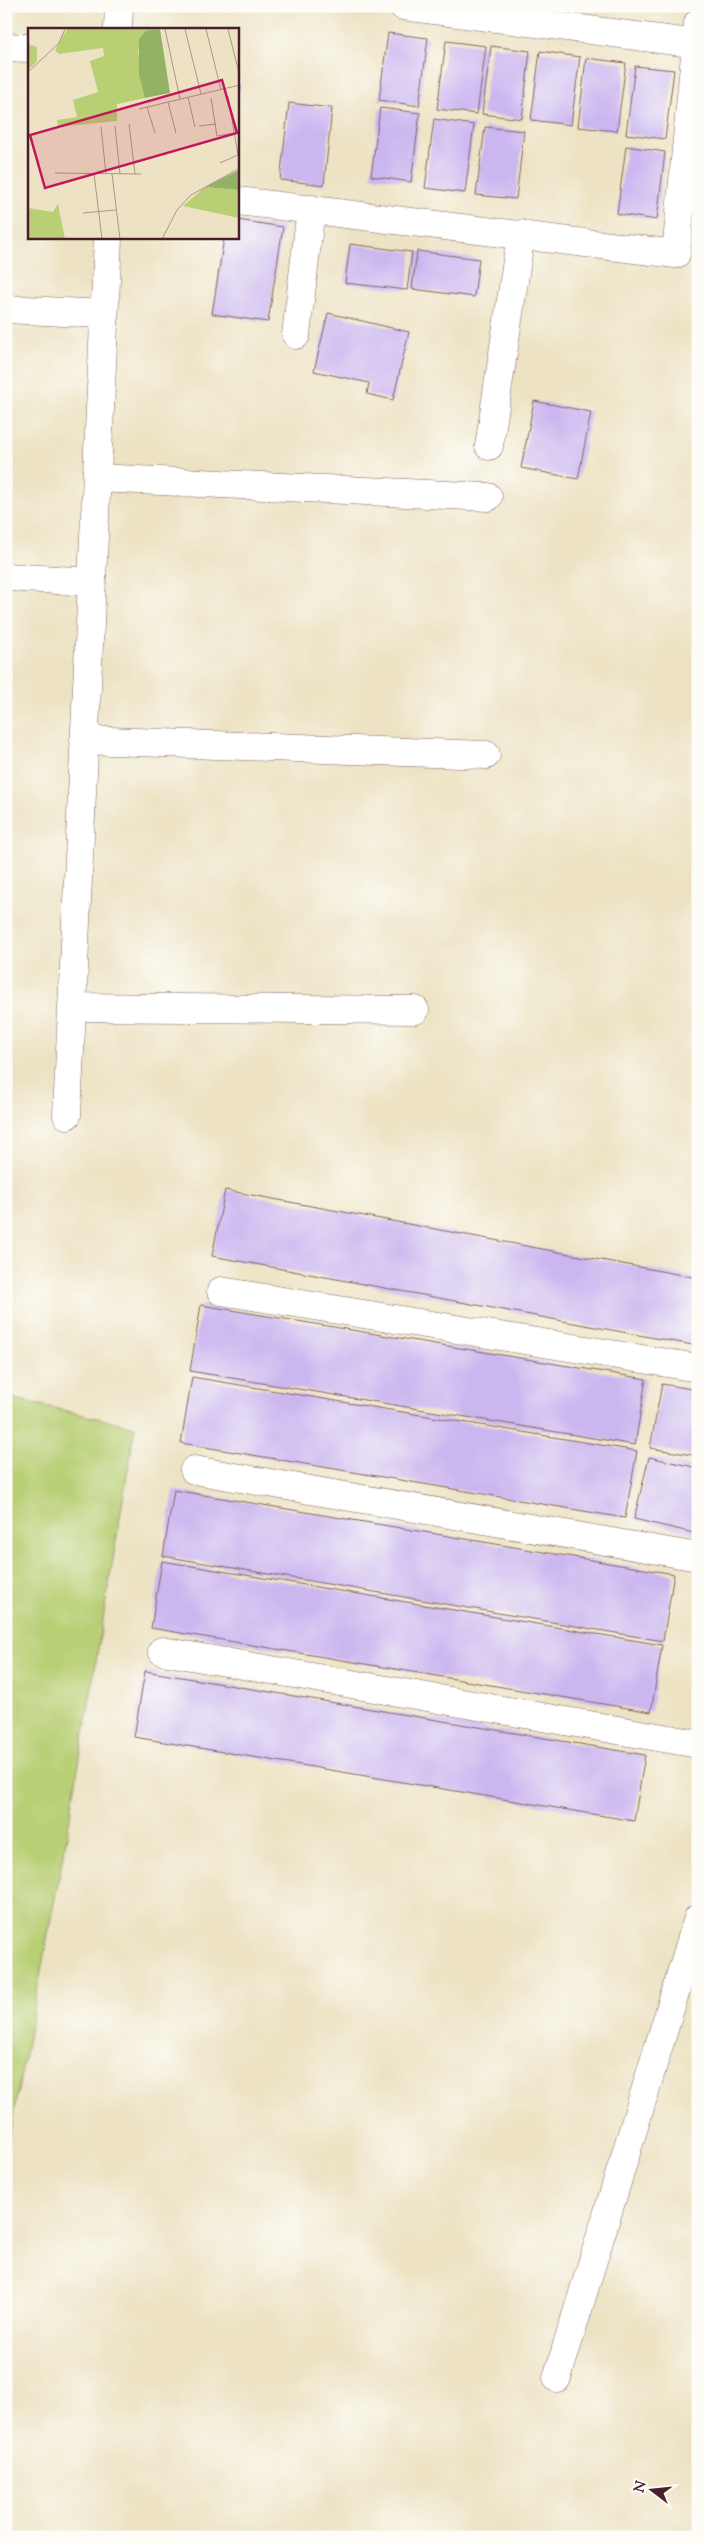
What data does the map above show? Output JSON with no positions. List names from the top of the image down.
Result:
{
  "north": "left"
}
